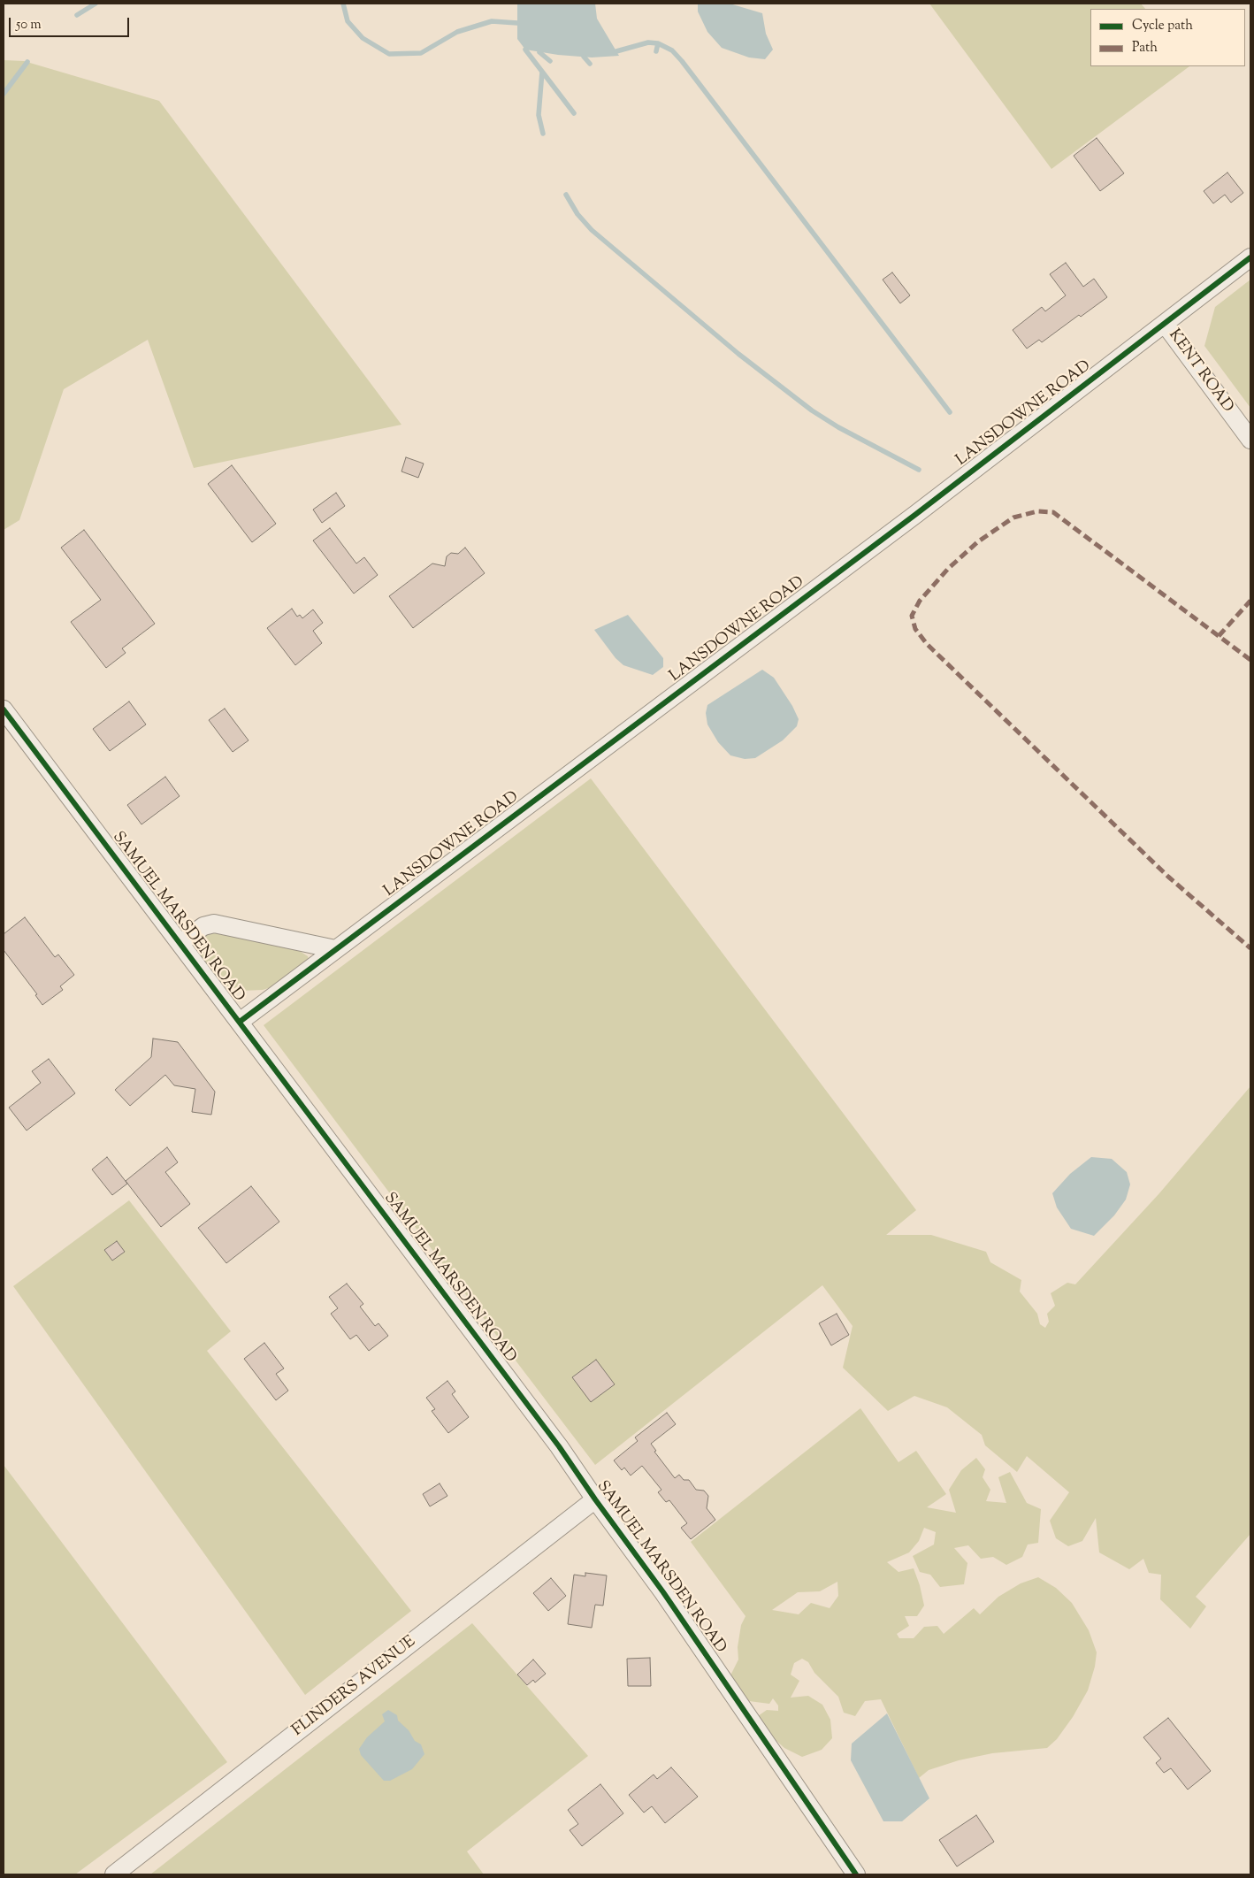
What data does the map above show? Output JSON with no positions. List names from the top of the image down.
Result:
{
  "streets": {
    "street": [
      "KENT ROAD",
      "LANSDOWNE ROAD",
      "SAMUEL MARSDEN ROAD",
      "FLINDERS AVENUE"
    ]
  },
  "crossings": [
    ["KENT ROAD", "LANSDOWNE ROAD"],
    ["LANSDOWNE ROAD", "SAMUEL MARSDEN ROAD"],
    ["SAMUEL MARSDEN ROAD", "FLINDERS AVENUE"]
  ],
  "legend": ["Cycle path", "Path"],
  "scale_bar": "50 m"
}
